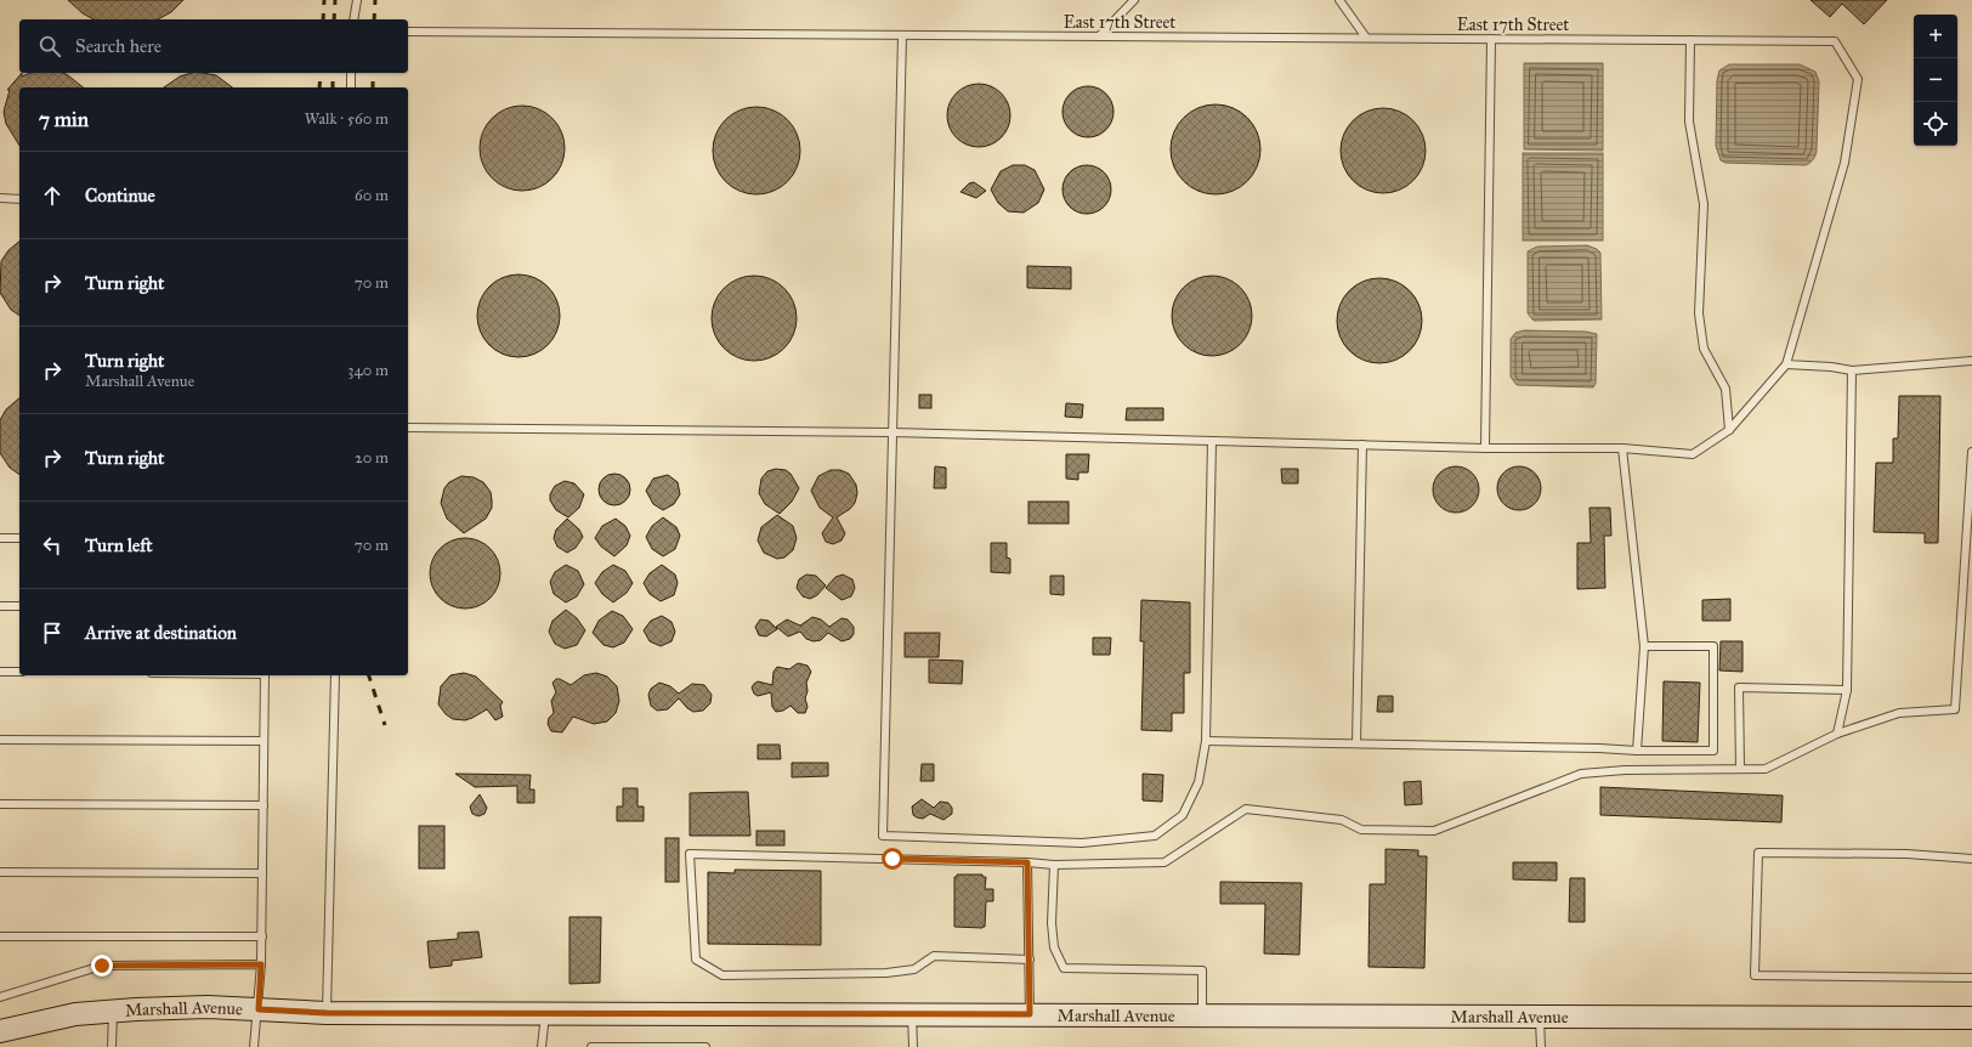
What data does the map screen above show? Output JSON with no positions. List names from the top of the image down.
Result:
{
  "streets": {
    "street": ["Marshall Avenue"],
    "lane": ["East 17th Street"]
  },
  "page": {
    "map_buttons": ["+", "−"],
    "search": "Search here",
    "heading": ["7 min", "Walk · 560 m"],
    "list": [
      ["Continue", "60 m"],
      ["Turn right", "70 m"],
      ["Turn right", "Marshall Avenue", "340 m"],
      ["Turn right", "20 m"],
      ["Turn left", "70 m"],
      "Arrive at destination"
    ]
  }
}
